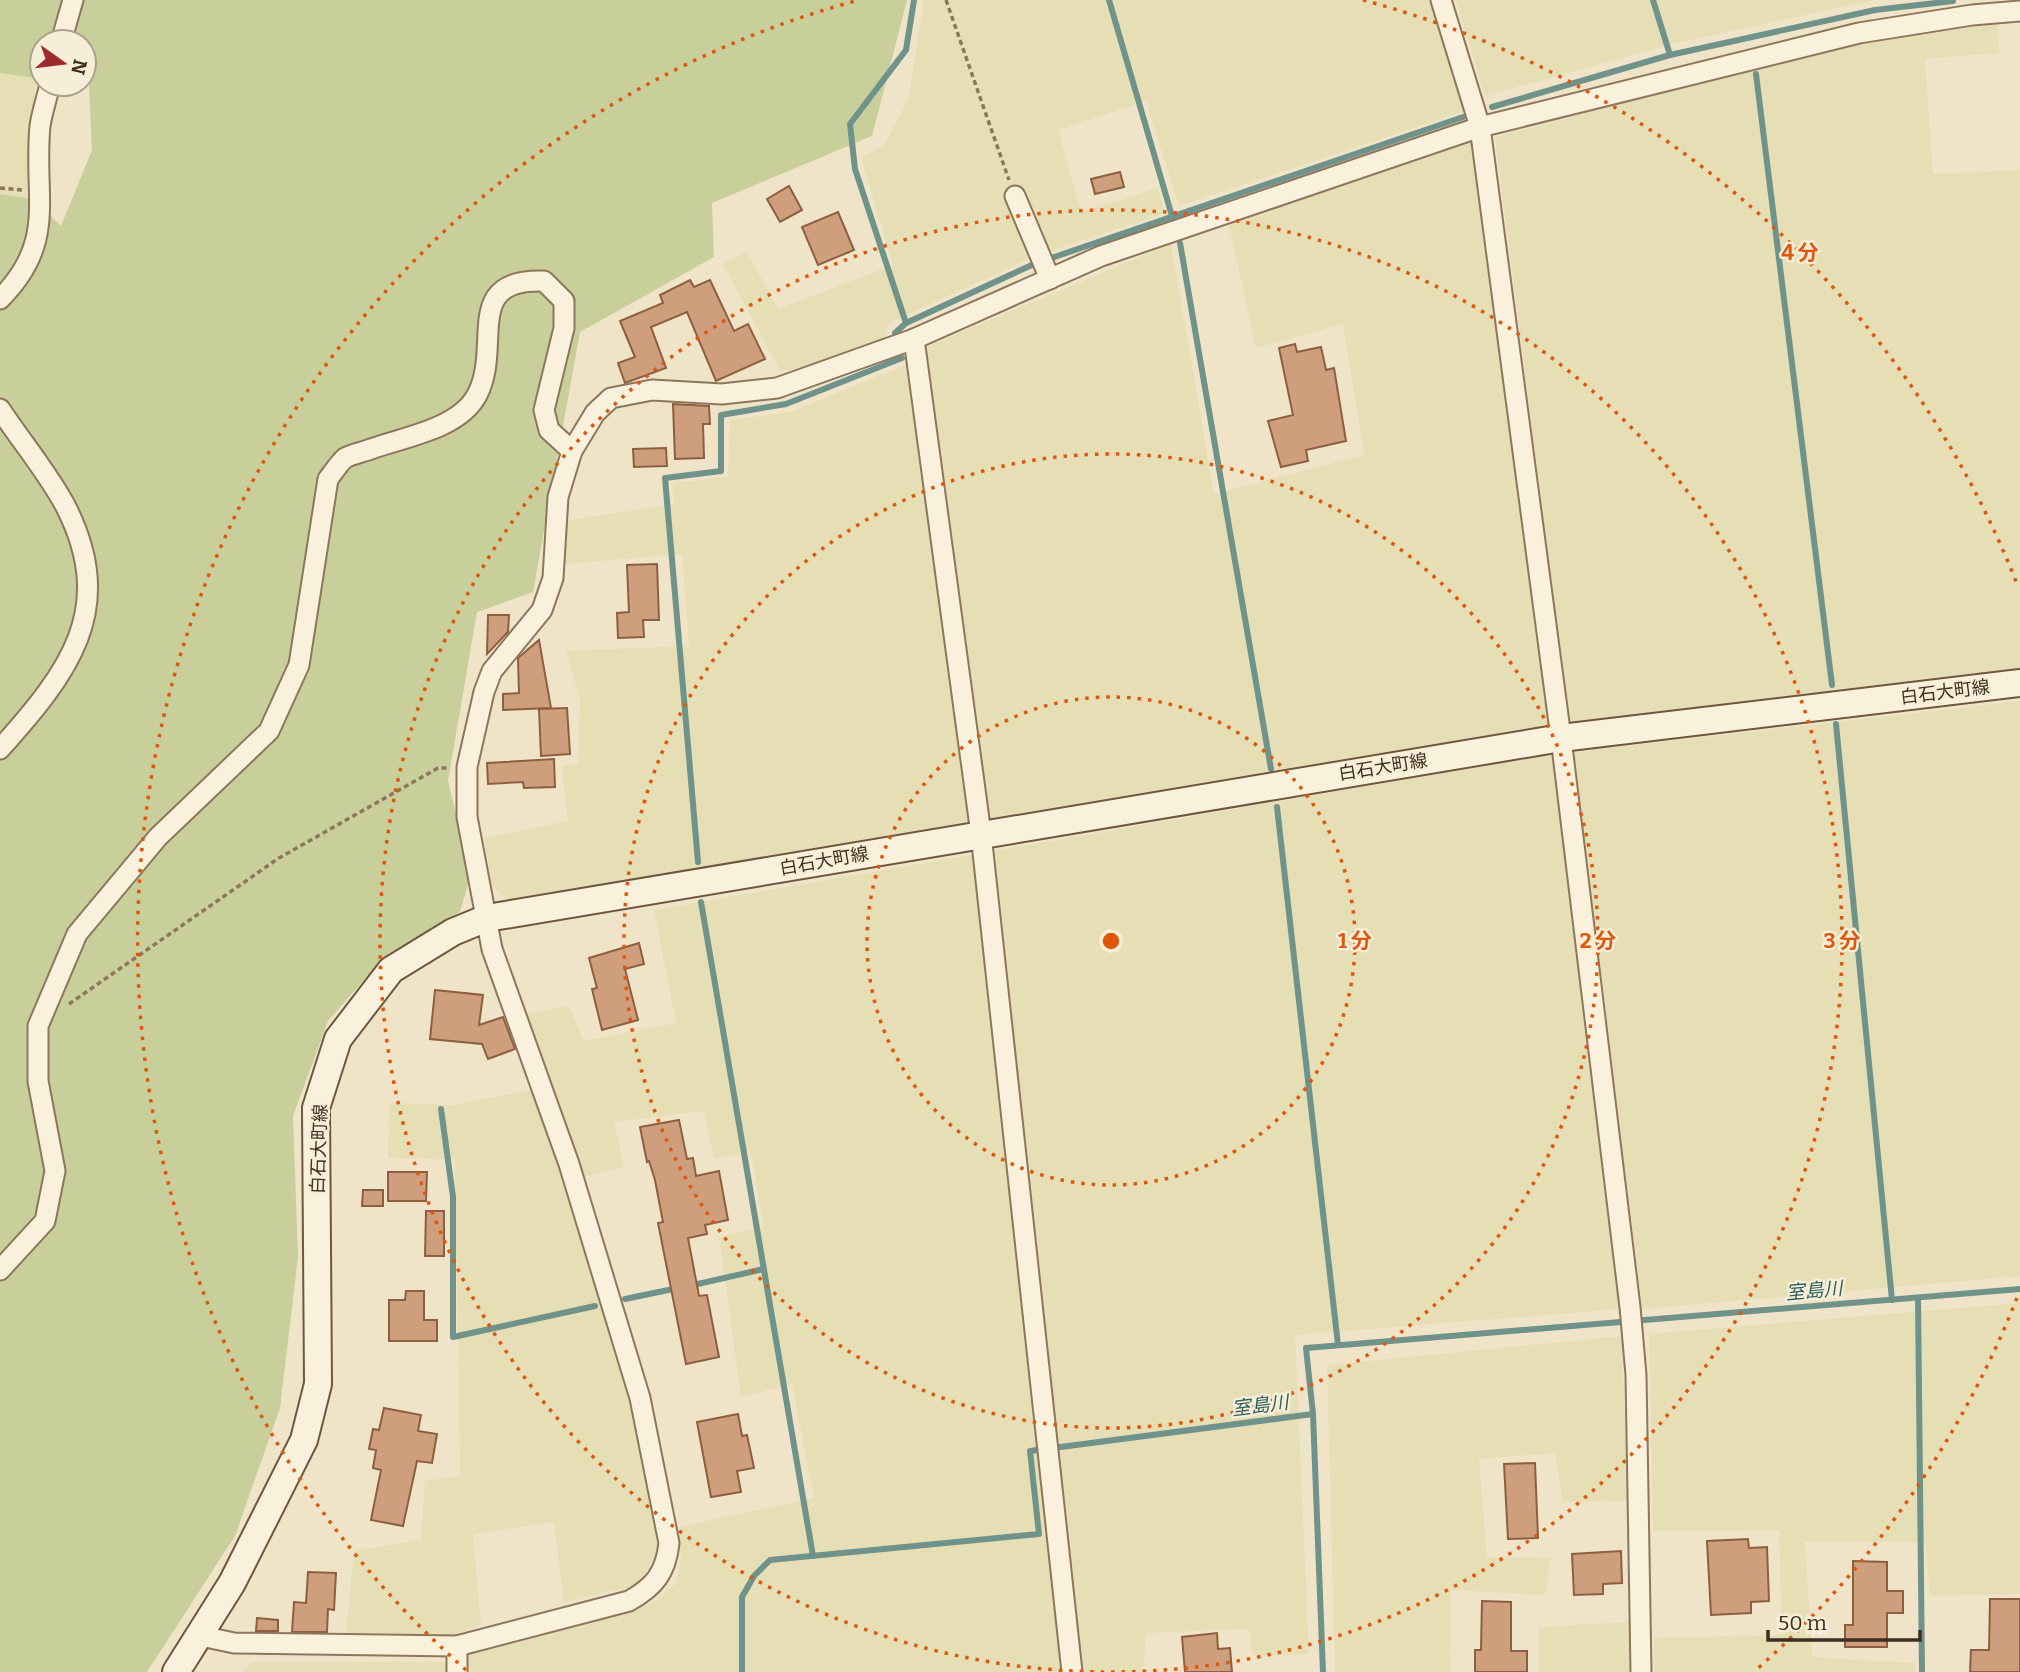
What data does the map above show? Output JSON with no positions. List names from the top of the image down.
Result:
{
  "streets": {
    "main road": ["白石大町線"]
  },
  "water": ["室島川"],
  "scale_bar": "50 m",
  "north": "right",
  "rings": [
    "4 分",
    "1 分",
    "2 分",
    "3 分"
  ]
}
